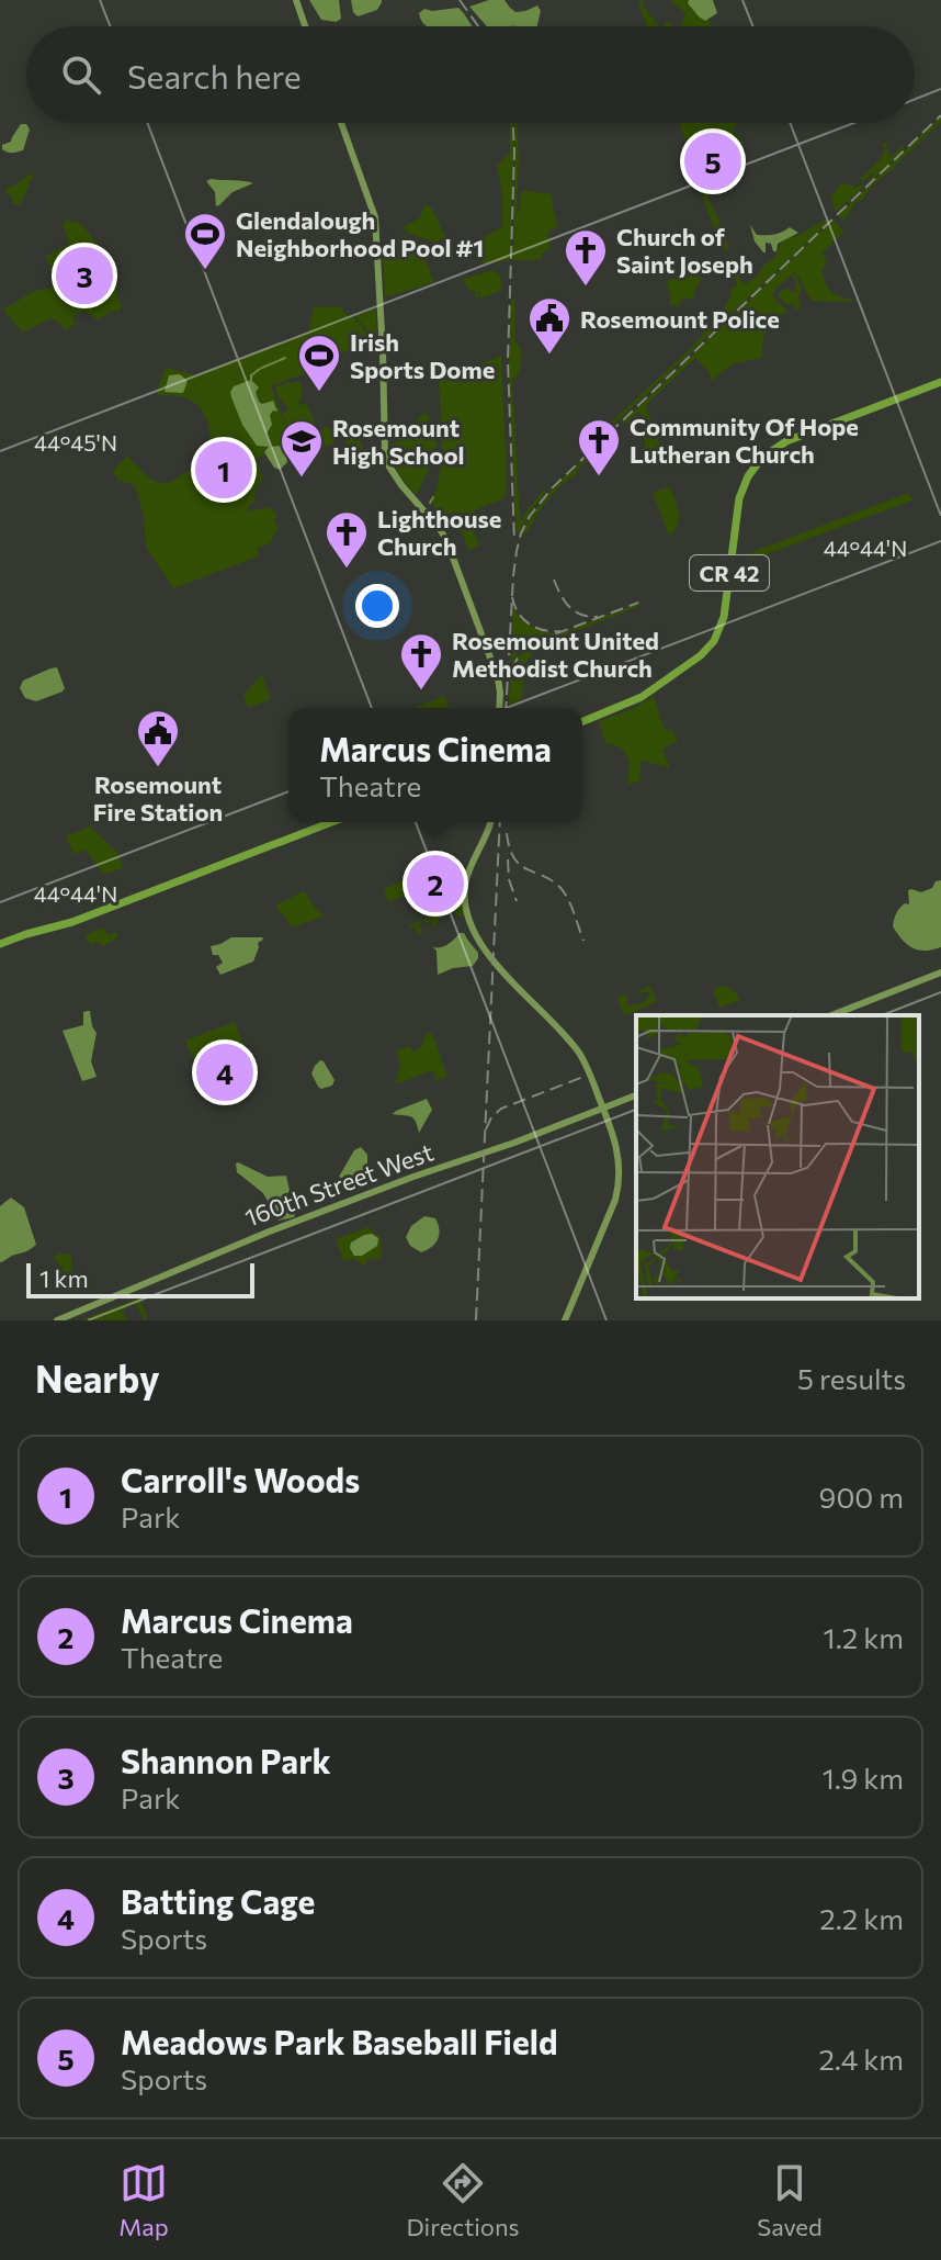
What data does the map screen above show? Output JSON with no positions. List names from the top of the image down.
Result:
{
  "streets": {
    "highway": ["CR 42"],
    "main road": ["160th Street West"]
  },
  "places": {
    "sports": ["Glendalough Neighborhood Pool #1", "Irish Sports Dome"],
    "church": [
      "Church of Saint Joseph",
      "Community Of Hope Lutheran Church",
      "Lighthouse Church",
      "Rosemount United Methodist Church"
    ],
    "public building": ["Rosemount Police", "Rosemount Fire Station"],
    "school or university": ["Rosemount High School"]
  },
  "scale_bar": "1 km",
  "page": {
    "search": "Search here",
    "pins": [
      "5",
      "3",
      "1",
      "2",
      "4"
    ],
    "popup": ["Marcus Cinema", "Theatre"],
    "scale": "1 km",
    "heading": ["Nearby", "5 results"],
    "list": [
      {
        "mark": "1",
        "name": "Carroll's Woods",
        "note": "Park",
        "value": "900 m"
      },
      {
        "mark": "2",
        "name": "Marcus Cinema",
        "note": "Theatre",
        "value": "1.2 km"
      },
      {
        "mark": "3",
        "name": "Shannon Park",
        "note": "Park",
        "value": "1.9 km"
      },
      {
        "mark": "4",
        "name": "Batting Cage",
        "note": "Sports",
        "value": "2.2 km"
      },
      {
        "mark": "5",
        "name": "Meadows Park Baseball Field",
        "note": "Sports",
        "value": "2.4 km"
      }
    ],
    "nav": ["Map", "Directions", "Saved"]
  },
  "coordinates": ["44°45'N", "44°44'N"]
}
